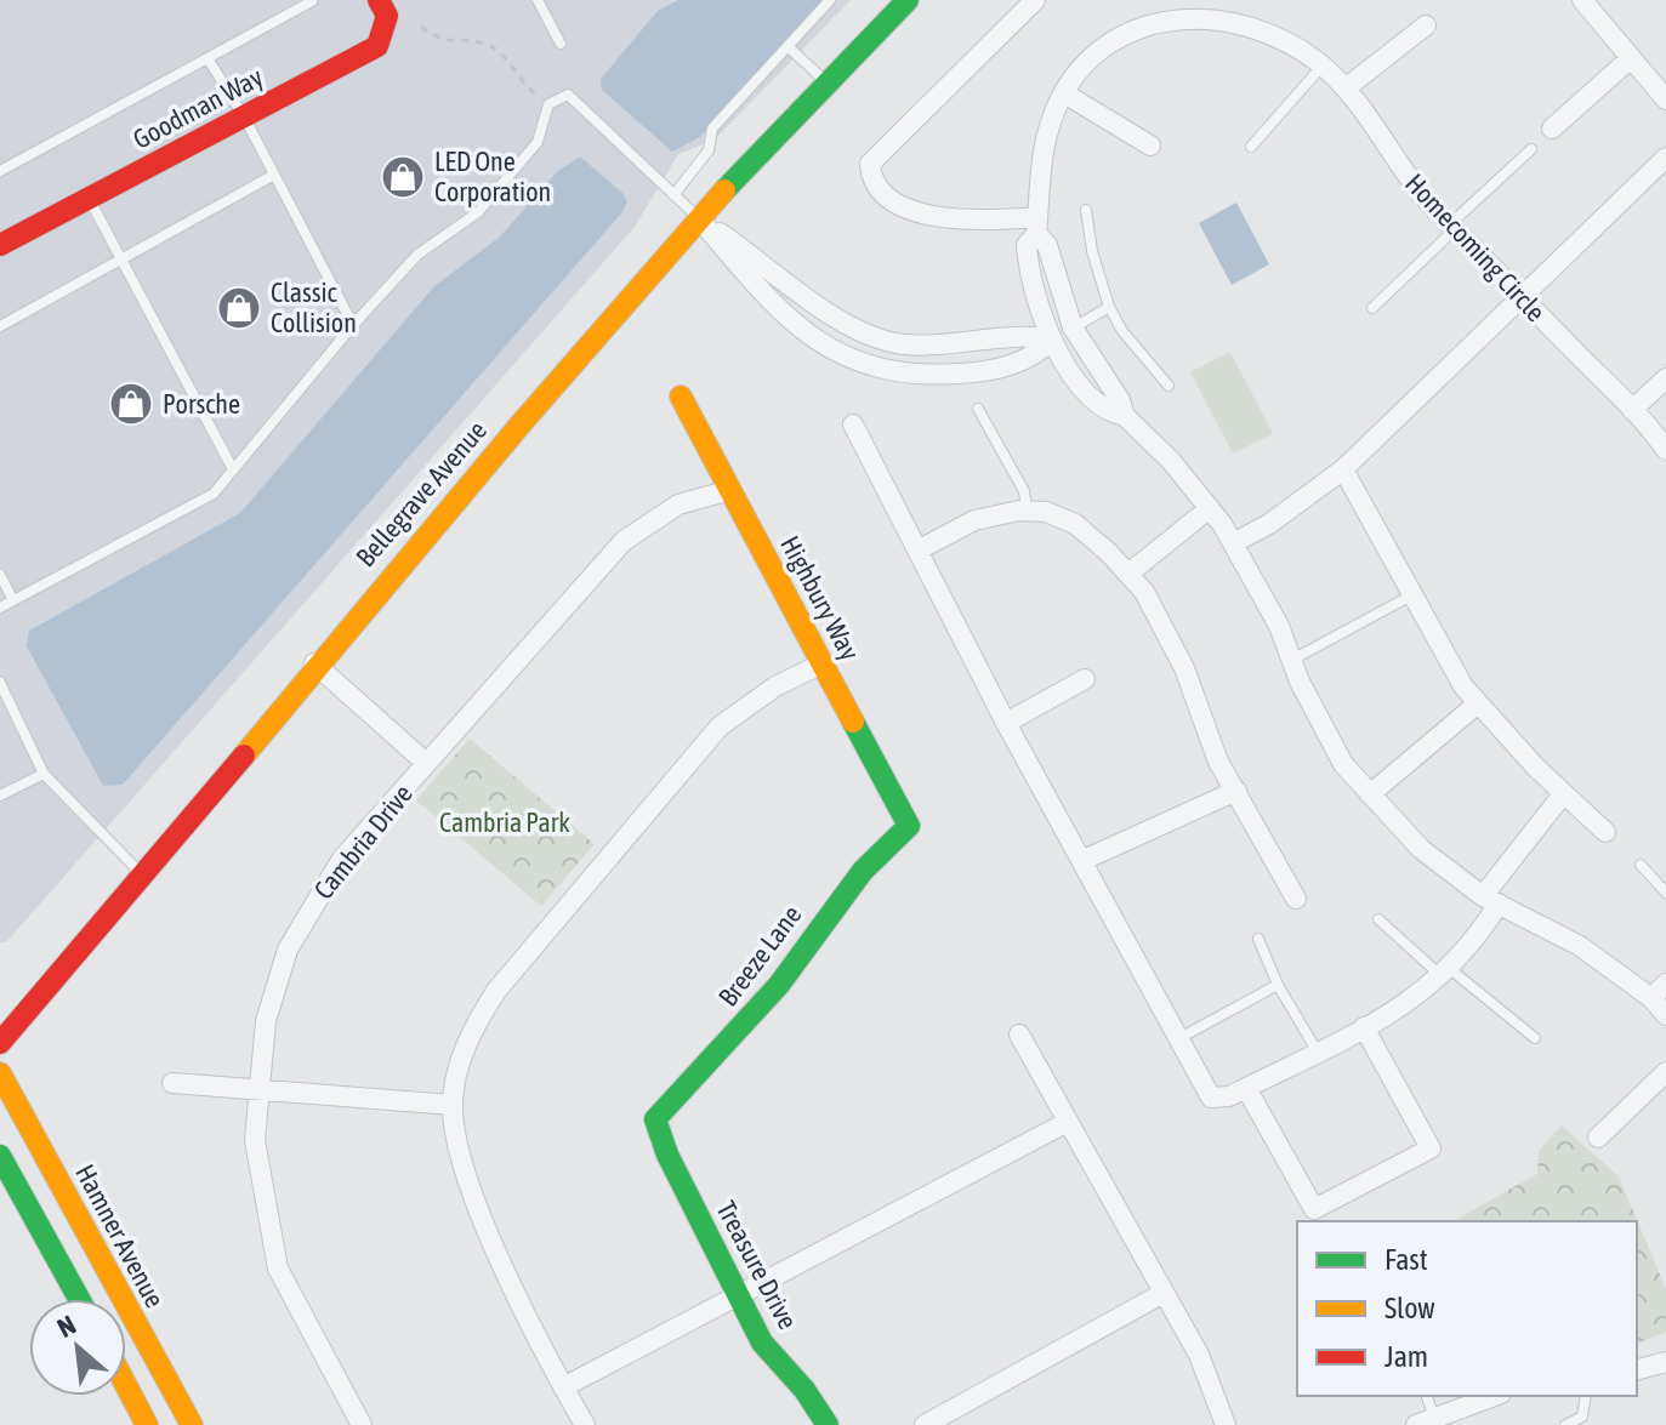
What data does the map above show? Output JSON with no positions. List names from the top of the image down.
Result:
{
  "streets": {
    "main road": [
      "Goodman Way",
      "Bellegrave Avenue",
      "Highbury Way",
      "Breeze Lane",
      "Hamner Avenue",
      "Treasure Drive"
    ],
    "street": ["Homecoming Circle", "Cambria Drive"]
  },
  "crossings": [
    ["Highbury Way", "Cambria Drive"],
    ["Highbury Way", "Breeze Lane"],
    ["Breeze Lane", "Treasure Drive"]
  ],
  "parks": ["Cambria Park"],
  "places": {
    "shop": ["LED One Corporation", "Classic Collision", "Porsche"]
  },
  "legend": ["Fast", "Slow", "Jam"],
  "north": "top left"
}
